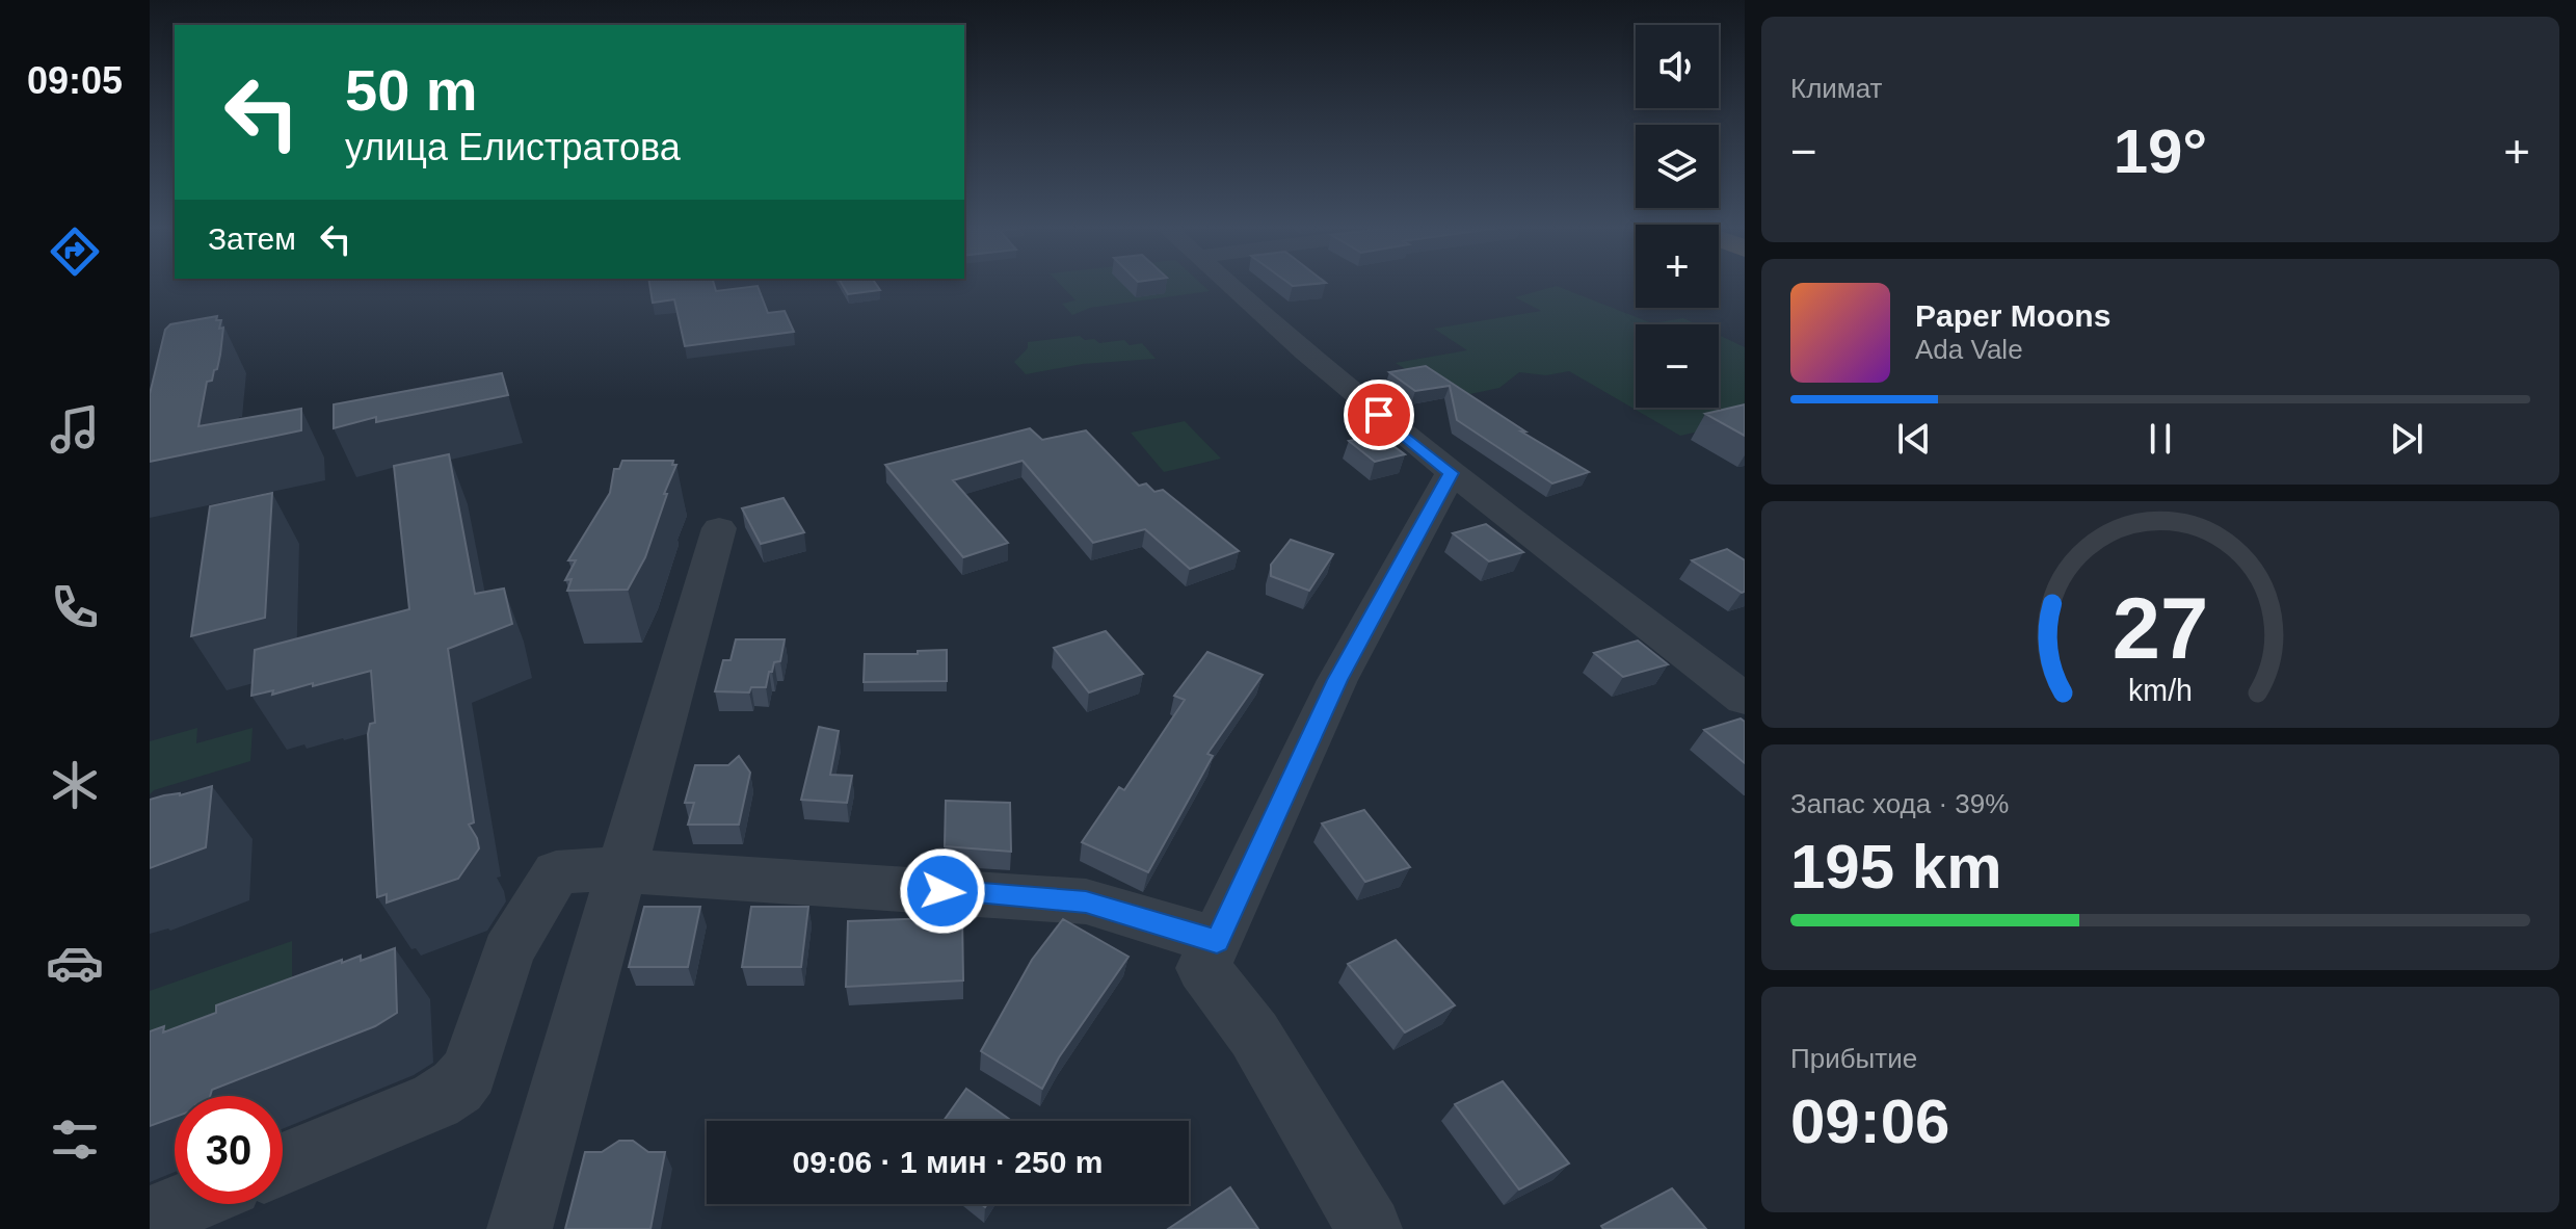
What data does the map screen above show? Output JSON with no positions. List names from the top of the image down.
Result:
{
  "page": {
    "tabs": "09:05",
    "tile": [
      "Климат",
      ["Запас хода · 39%", "195 km"],
      ["Прибытие", "09:06"]
    ],
    "map_buttons": ["+", "−"],
    "turn": ["50 m", "улица Елистратова"],
    "heat": ["−", "19°", "+"],
    "then": "Затем",
    "song": ["Paper Moons", "Ada Vale"],
    "limit": "30",
    "trip": "09:06 · 1 мин · 250 m",
    "gauge": ["27", "km/h"]
  }
}
